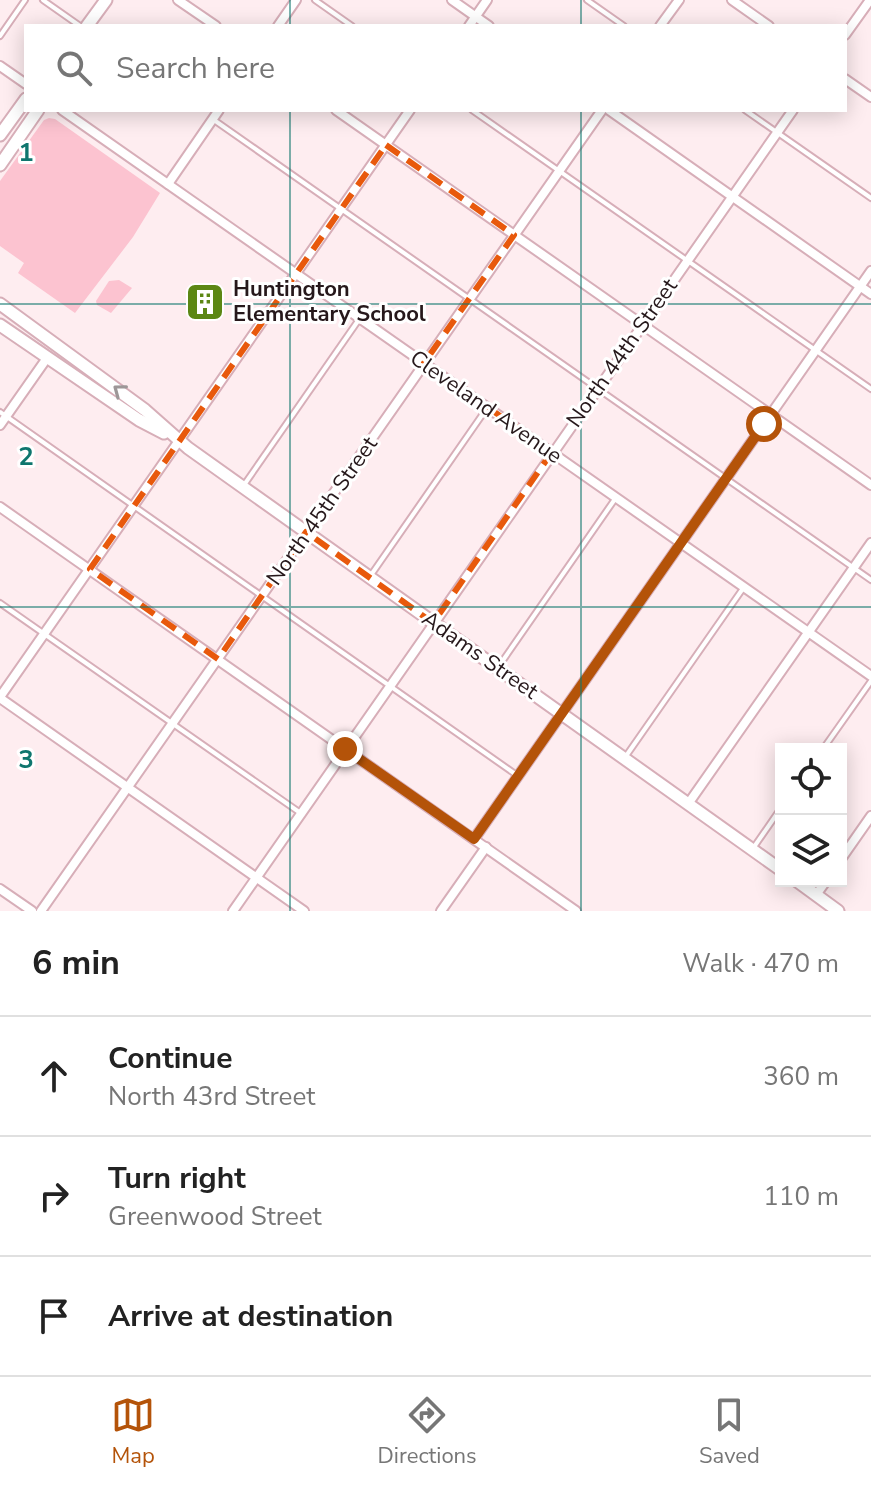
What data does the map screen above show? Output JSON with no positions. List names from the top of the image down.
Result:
{
  "streets": {
    "main road": ["Adams Street"],
    "street": ["North 44th Street", "Cleveland Avenue", "North 45th Street"]
  },
  "crossings": [
    ["North 44th Street", "Cleveland Avenue"],
    ["North 44th Street", "Adams Street"],
    ["Cleveland Avenue", "North 45th Street"],
    ["North 45th Street", "Adams Street"]
  ],
  "places": {
    "building": ["Huntington Elementary School"]
  },
  "page": {
    "search": "Search here",
    "heading": ["6 min", "Walk · 470 m"],
    "list": [
      ["Continue", "North 43rd Street", "360 m"],
      ["Turn right", "Greenwood Street", "110 m"],
      "Arrive at destination"
    ],
    "nav": ["Map", "Directions", "Saved"]
  },
  "grid": {
    "rows": ["1", "2", "3"]
  }
}
